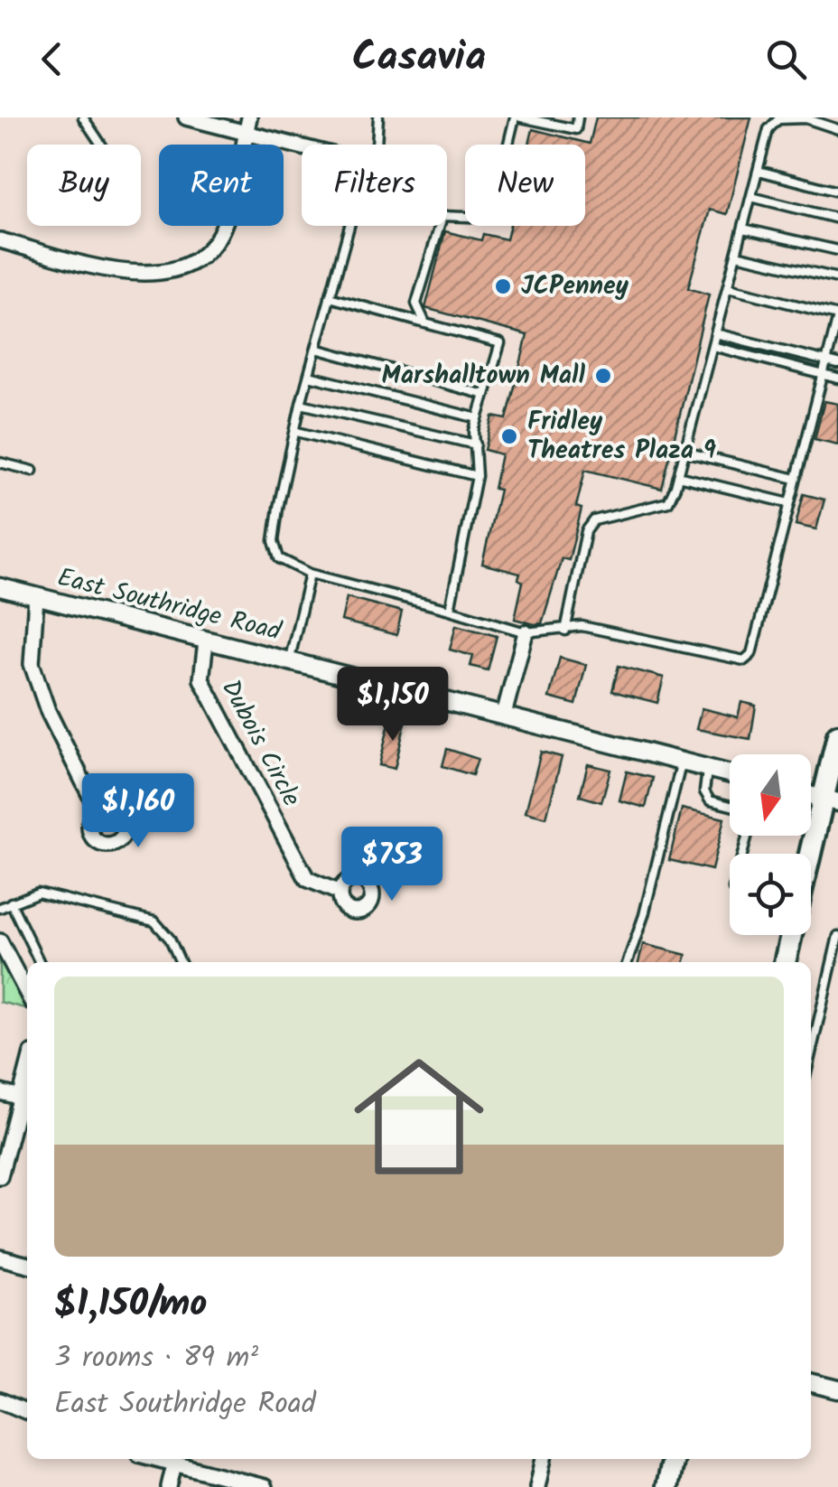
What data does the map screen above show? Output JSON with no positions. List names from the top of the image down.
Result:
{
  "streets": {
    "street": ["East Southridge Road", "Dubois Circle"]
  },
  "crossings": [
    ["East Southridge Road", "Dubois Circle"]
  ],
  "places": ["JCPenney", "Marshalltown Mall", "Fridley Theatres Plaza 9"],
  "north": "bottom",
  "page": {
    "header": "Casavia",
    "chip": [
      "Buy",
      "Rent",
      "Filters",
      "New"
    ],
    "price": ["$1,150", "$1,160", "$753"],
    "list": [
      {
        "name": "$1,150/mo",
        "note": "3 rooms · 89 m² · East Southridge Road"
      }
    ]
  }
}
